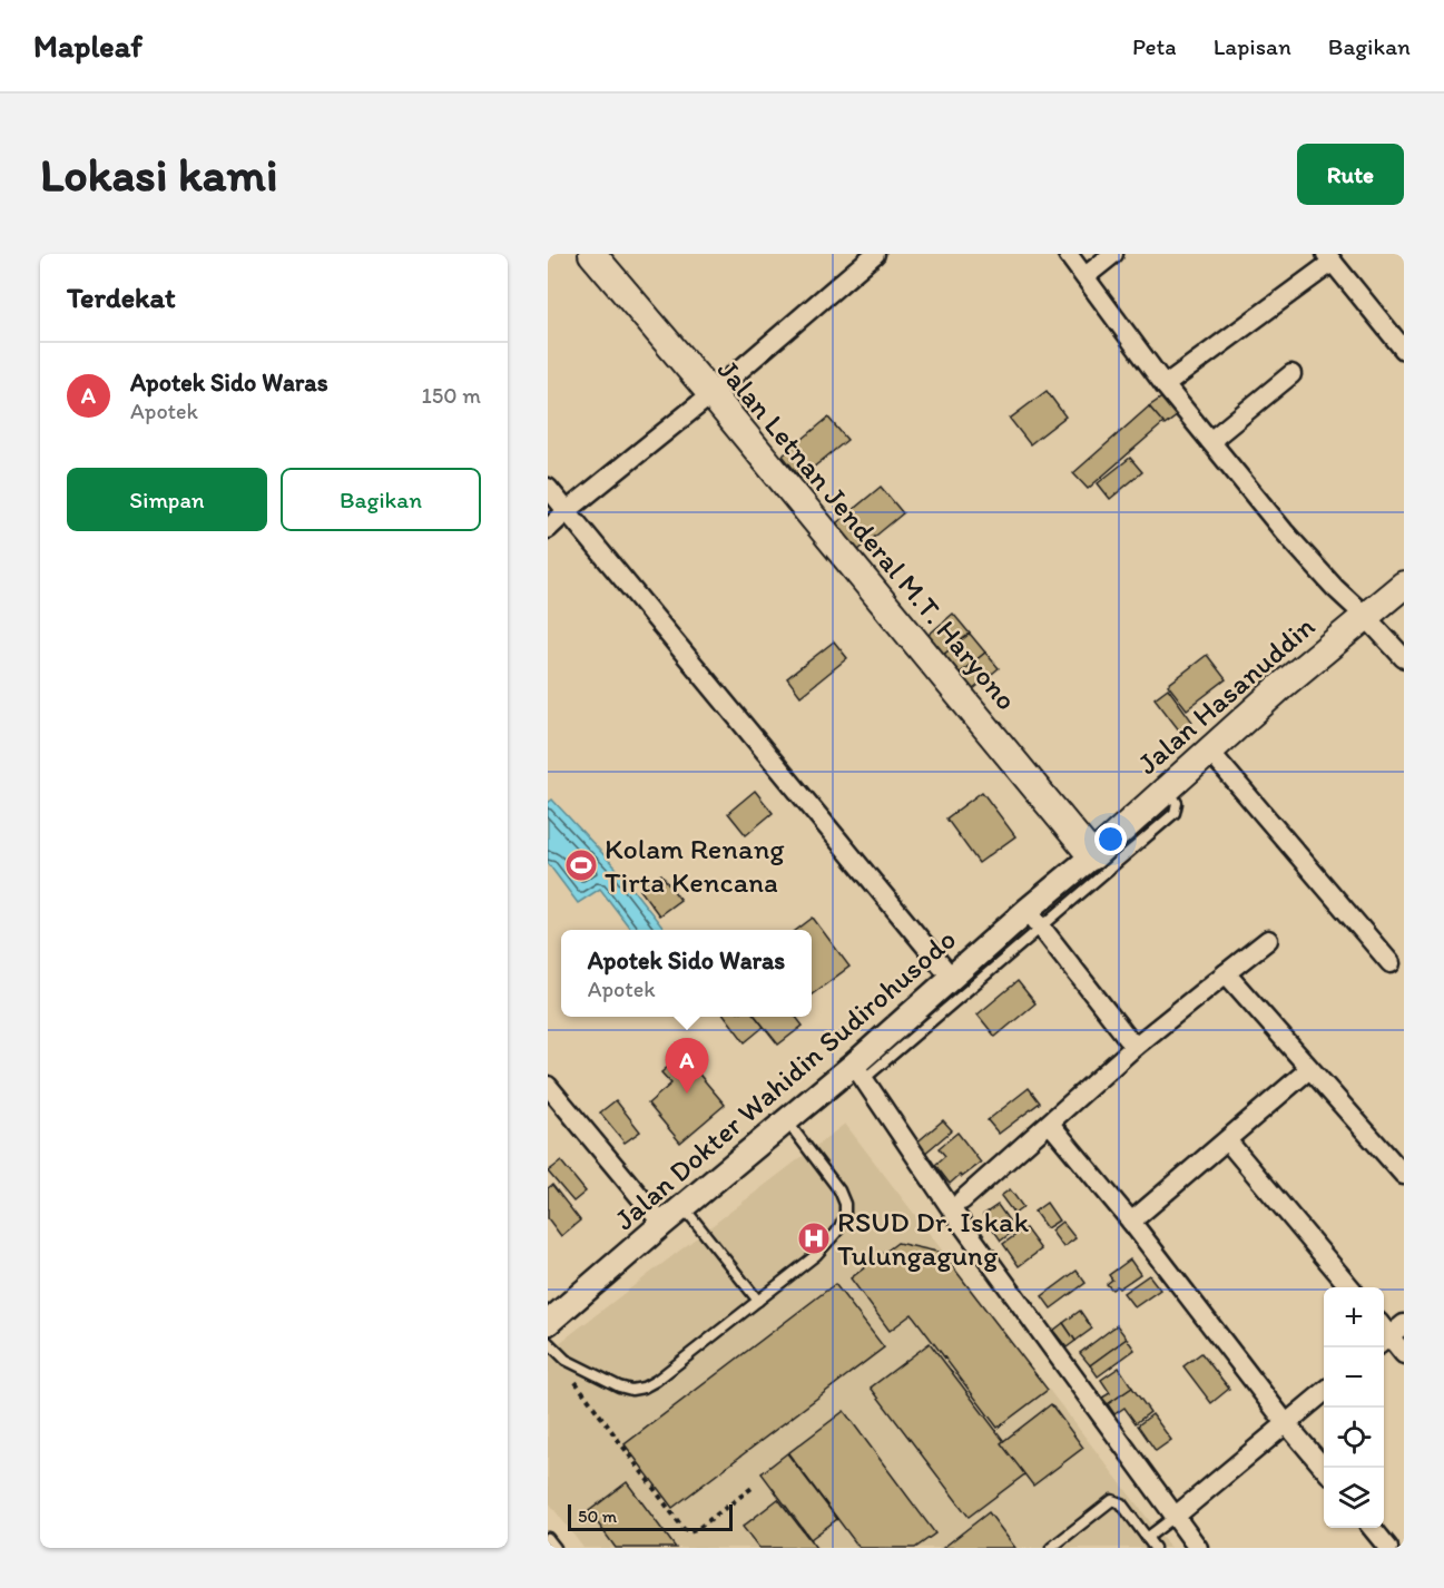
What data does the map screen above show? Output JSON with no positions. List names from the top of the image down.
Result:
{
  "streets": {
    "main road": ["Jalan Letnan Jenderal M.T. Haryono", "Jalan Hasanuddin"],
    "street": ["Jalan Dokter Wahidin Sudirohusodo"]
  },
  "crossings": [
    ["Jalan Letnan Jenderal M.T. Haryono", "Jalan Hasanuddin"],
    ["Jalan Letnan Jenderal M.T. Haryono", "Jalan Dokter Wahidin Sudirohusodo"],
    ["Jalan Hasanuddin", "Jalan Dokter Wahidin Sudirohusodo"]
  ],
  "places": {
    "sports": ["Kolam Renang Tirta Kencana"],
    "hospital": ["RSUD Dr. Iskak Tulungagung"]
  },
  "scale_bar": "50 m",
  "page": {
    "header": "Mapleaf",
    "nav": ["Peta", "Lapisan", "Bagikan"],
    "buttons": [
      "Rute",
      ["Simpan", "Bagikan"]
    ],
    "title": "Lokasi kami",
    "heading": "Terdekat",
    "list": [
      {
        "mark": "A",
        "name": "Apotek Sido Waras",
        "note": "Apotek",
        "value": "150 m"
      }
    ],
    "popup": ["Apotek Sido Waras", "Apotek"],
    "pins": "A",
    "map_buttons": ["+", "−"],
    "scale": "50 m"
  }
}
